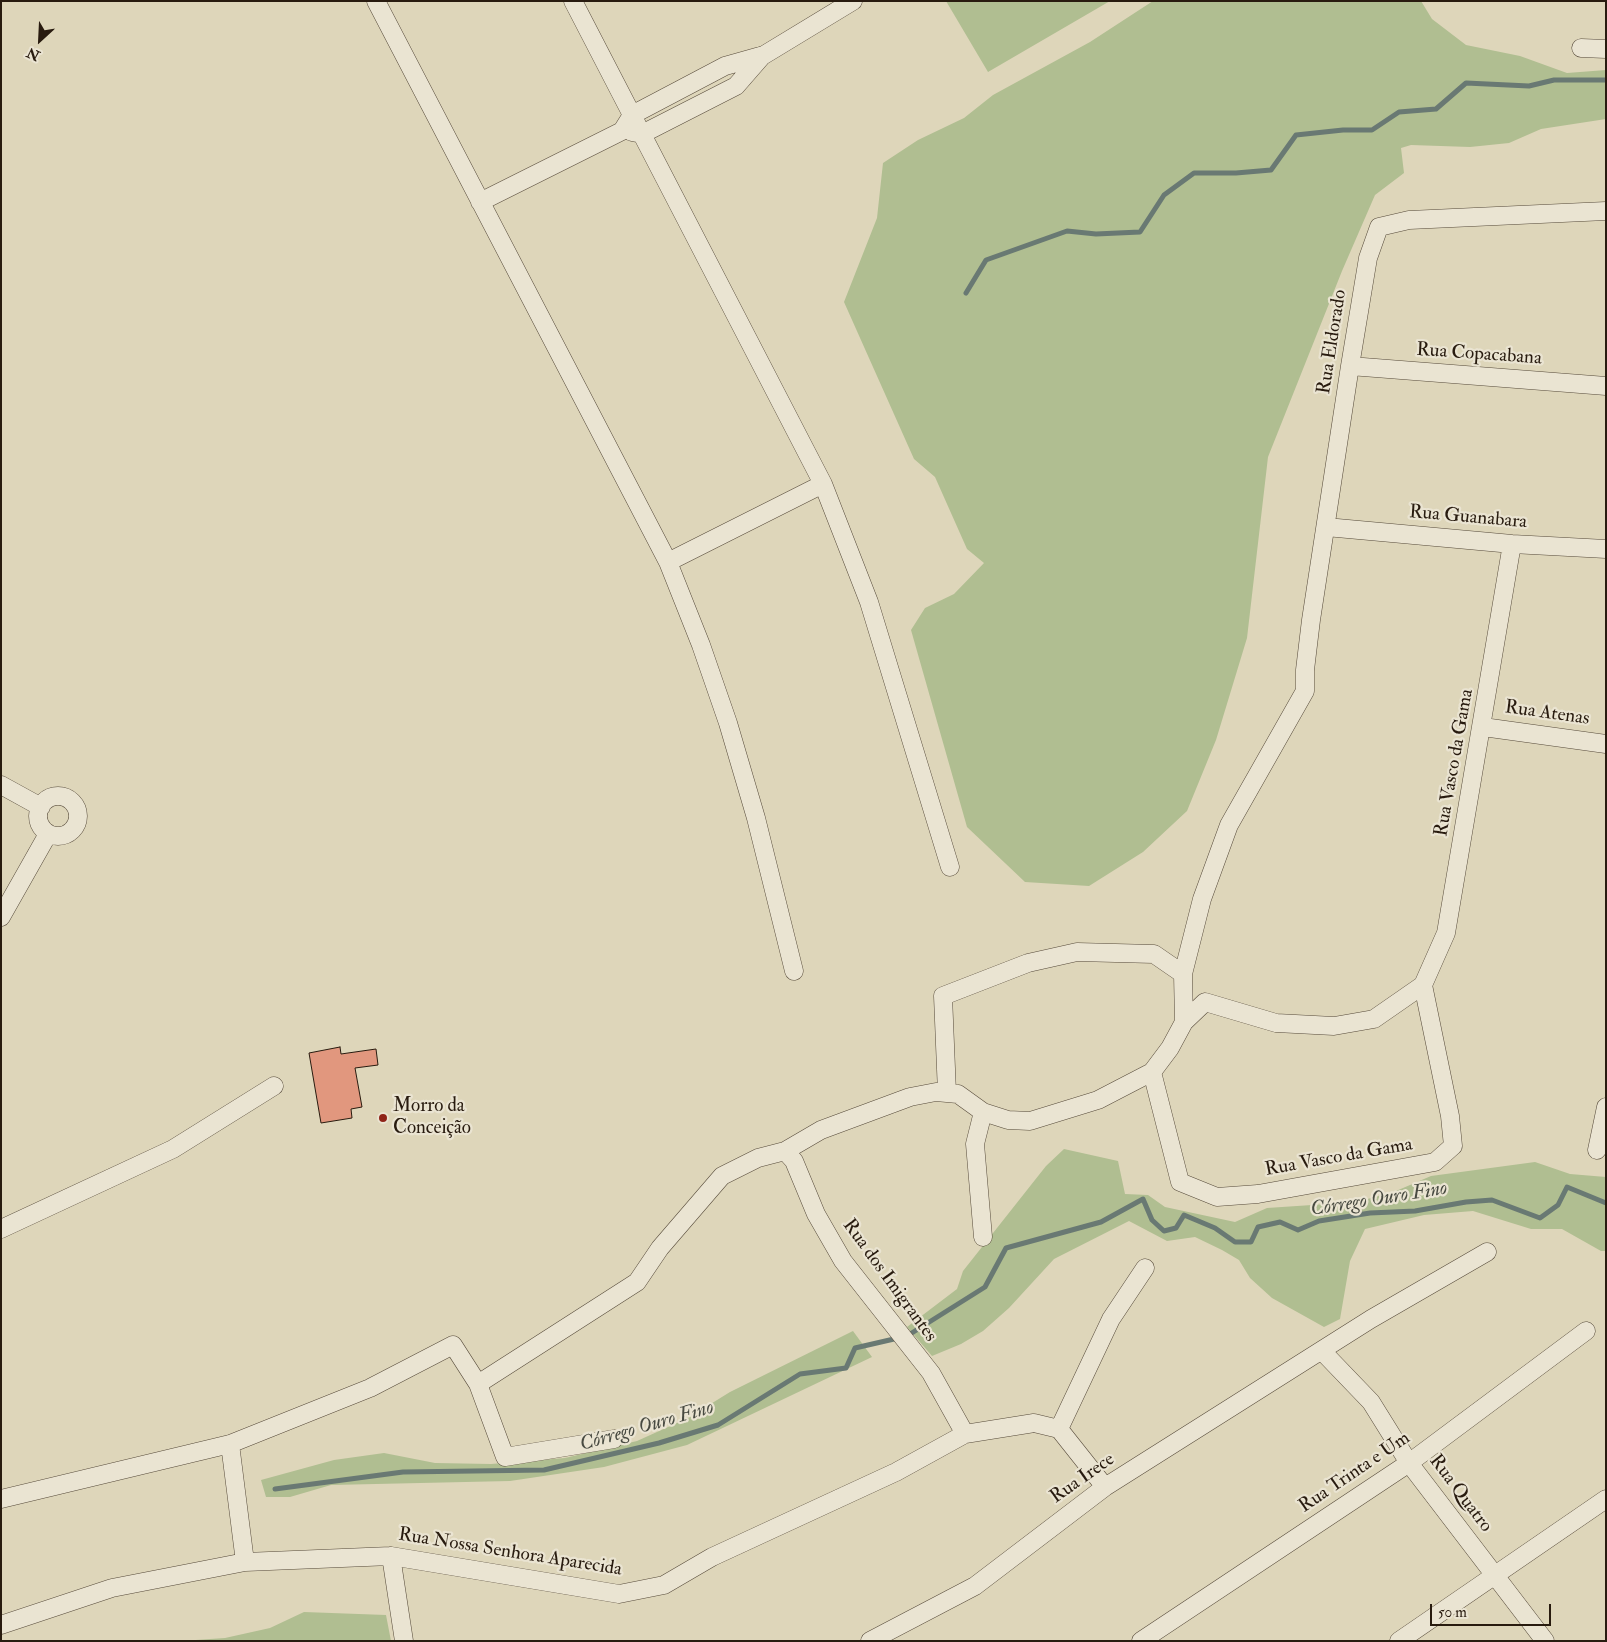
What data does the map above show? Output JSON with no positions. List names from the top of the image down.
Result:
{
  "streets": {
    "street": [
      "Rua Eldorado",
      "Rua Copacabana",
      "Rua Guanabara",
      "Rua Atenas",
      "Rua Vasco da Gama",
      "Rua dos Imigrantes",
      "Rua Trinta e Um",
      "Rua Irece",
      "Rua Quatro",
      "Rua Nossa Senhora Aparecida"
    ]
  },
  "crossings": [
    ["Rua Eldorado", "Rua Copacabana"],
    ["Rua Eldorado", "Rua Guanabara"],
    ["Rua Guanabara", "Rua Vasco da Gama"],
    ["Rua Atenas", "Rua Vasco da Gama"],
    ["Rua dos Imigrantes", "Rua Nossa Senhora Aparecida"],
    ["Rua Trinta e Um", "Rua Quatro"],
    ["Rua Irece", "Rua Quatro"]
  ],
  "water": ["Córrego Ouro Fino"],
  "places": ["Morro da Conceição"],
  "scale_bar": "50 m",
  "north": "bottom left"
}
